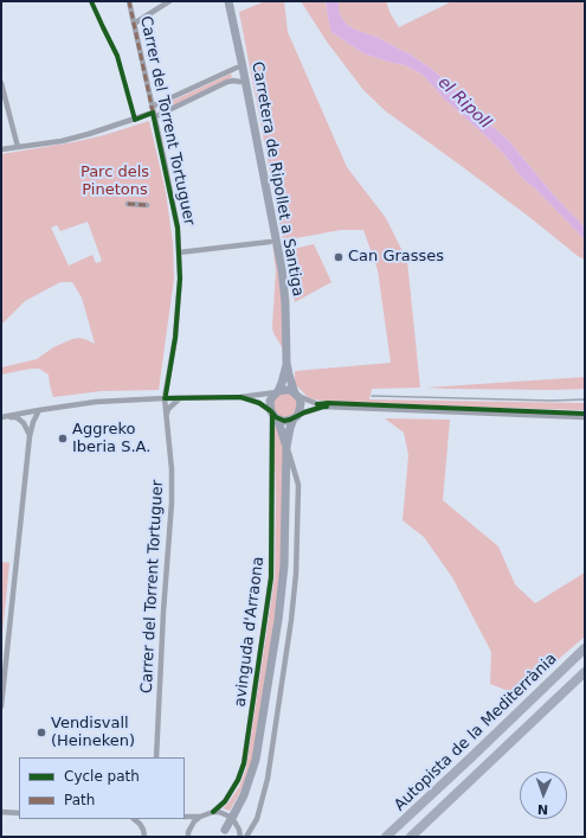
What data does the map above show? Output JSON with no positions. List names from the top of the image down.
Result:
{
  "streets": {
    "highway": ["Autopista de la Mediterrània"],
    "main road": ["Carretera de Ripollet a Santiga"],
    "street": ["Carrer del Torrent Tortuguer", "avinguda d'Arraona"]
  },
  "water": ["el Ripoll"],
  "parks": ["Parc dels Pinetons"],
  "places": ["Can Grasses", "Aggreko Iberia S.A.", "Vendisvall (Heineken)"],
  "legend": ["Cycle path", "Path"],
  "north": "bottom"
}
